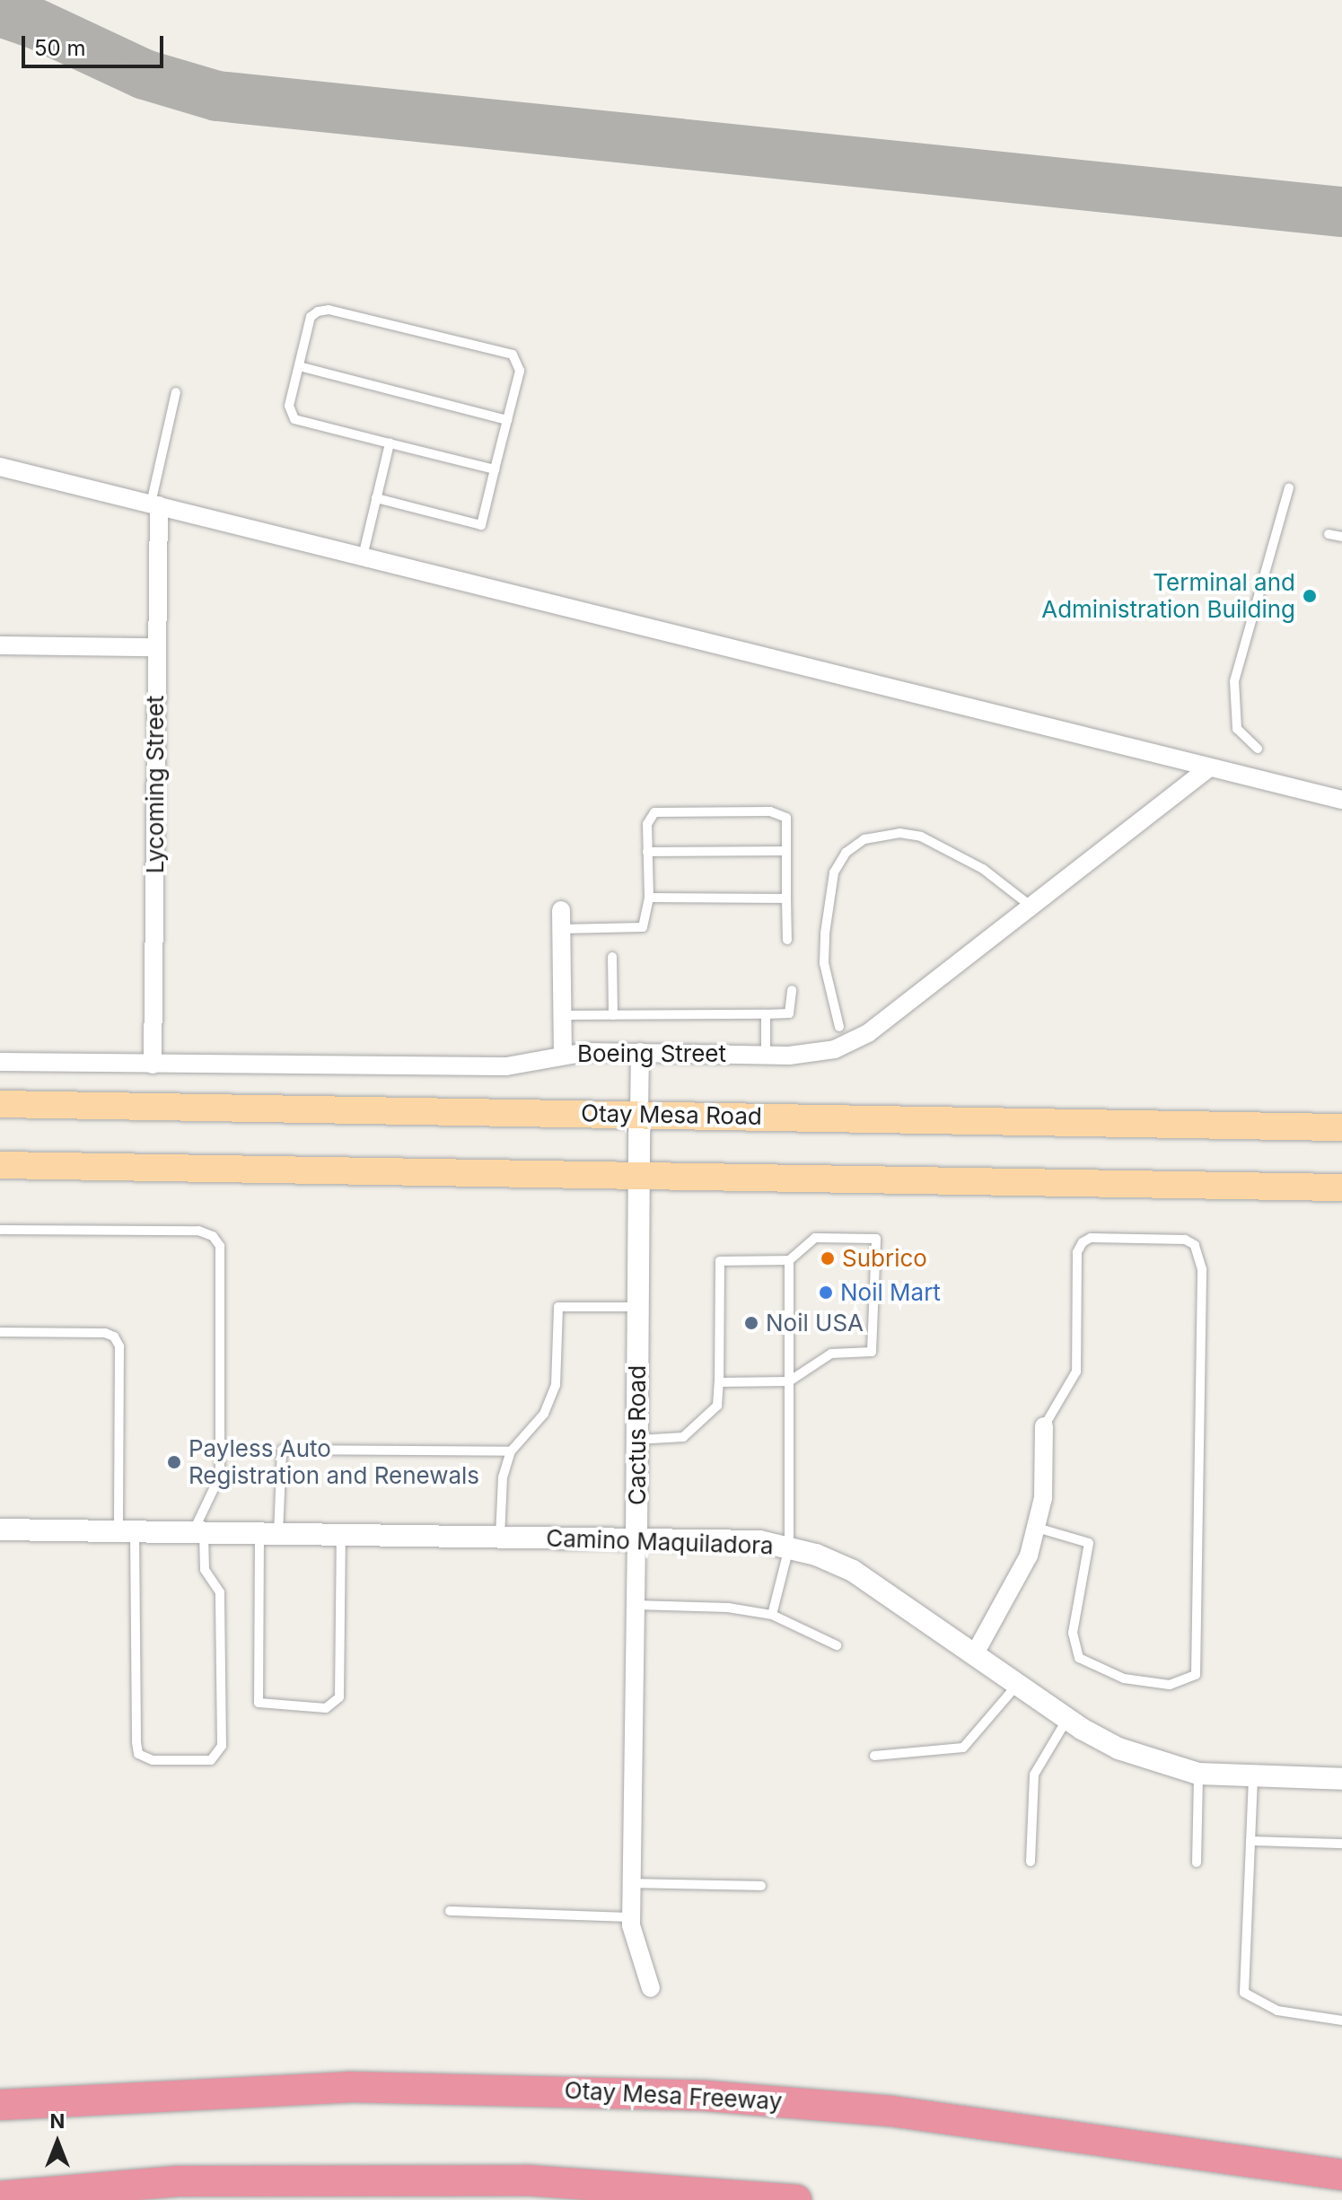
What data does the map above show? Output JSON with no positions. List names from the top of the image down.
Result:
{
  "streets": {
    "highway": ["Otay Mesa Freeway"],
    "main road": ["Otay Mesa Road"],
    "street": [
      "Lycoming Street",
      "Boeing Street",
      "Cactus Road",
      "Camino Maquiladora"
    ]
  },
  "crossings": [
    ["Lycoming Street", "Boeing Street"],
    ["Boeing Street", "Cactus Road"],
    ["Otay Mesa Road", "Cactus Road"],
    ["Cactus Road", "Camino Maquiladora"]
  ],
  "places": [
    "Terminal and Administration Building",
    "Subrico",
    "Noil Mart",
    "Noil USA",
    "Payless Auto Registration and Renewals"
  ],
  "scale_bar": "50 m",
  "north": "top"
}
